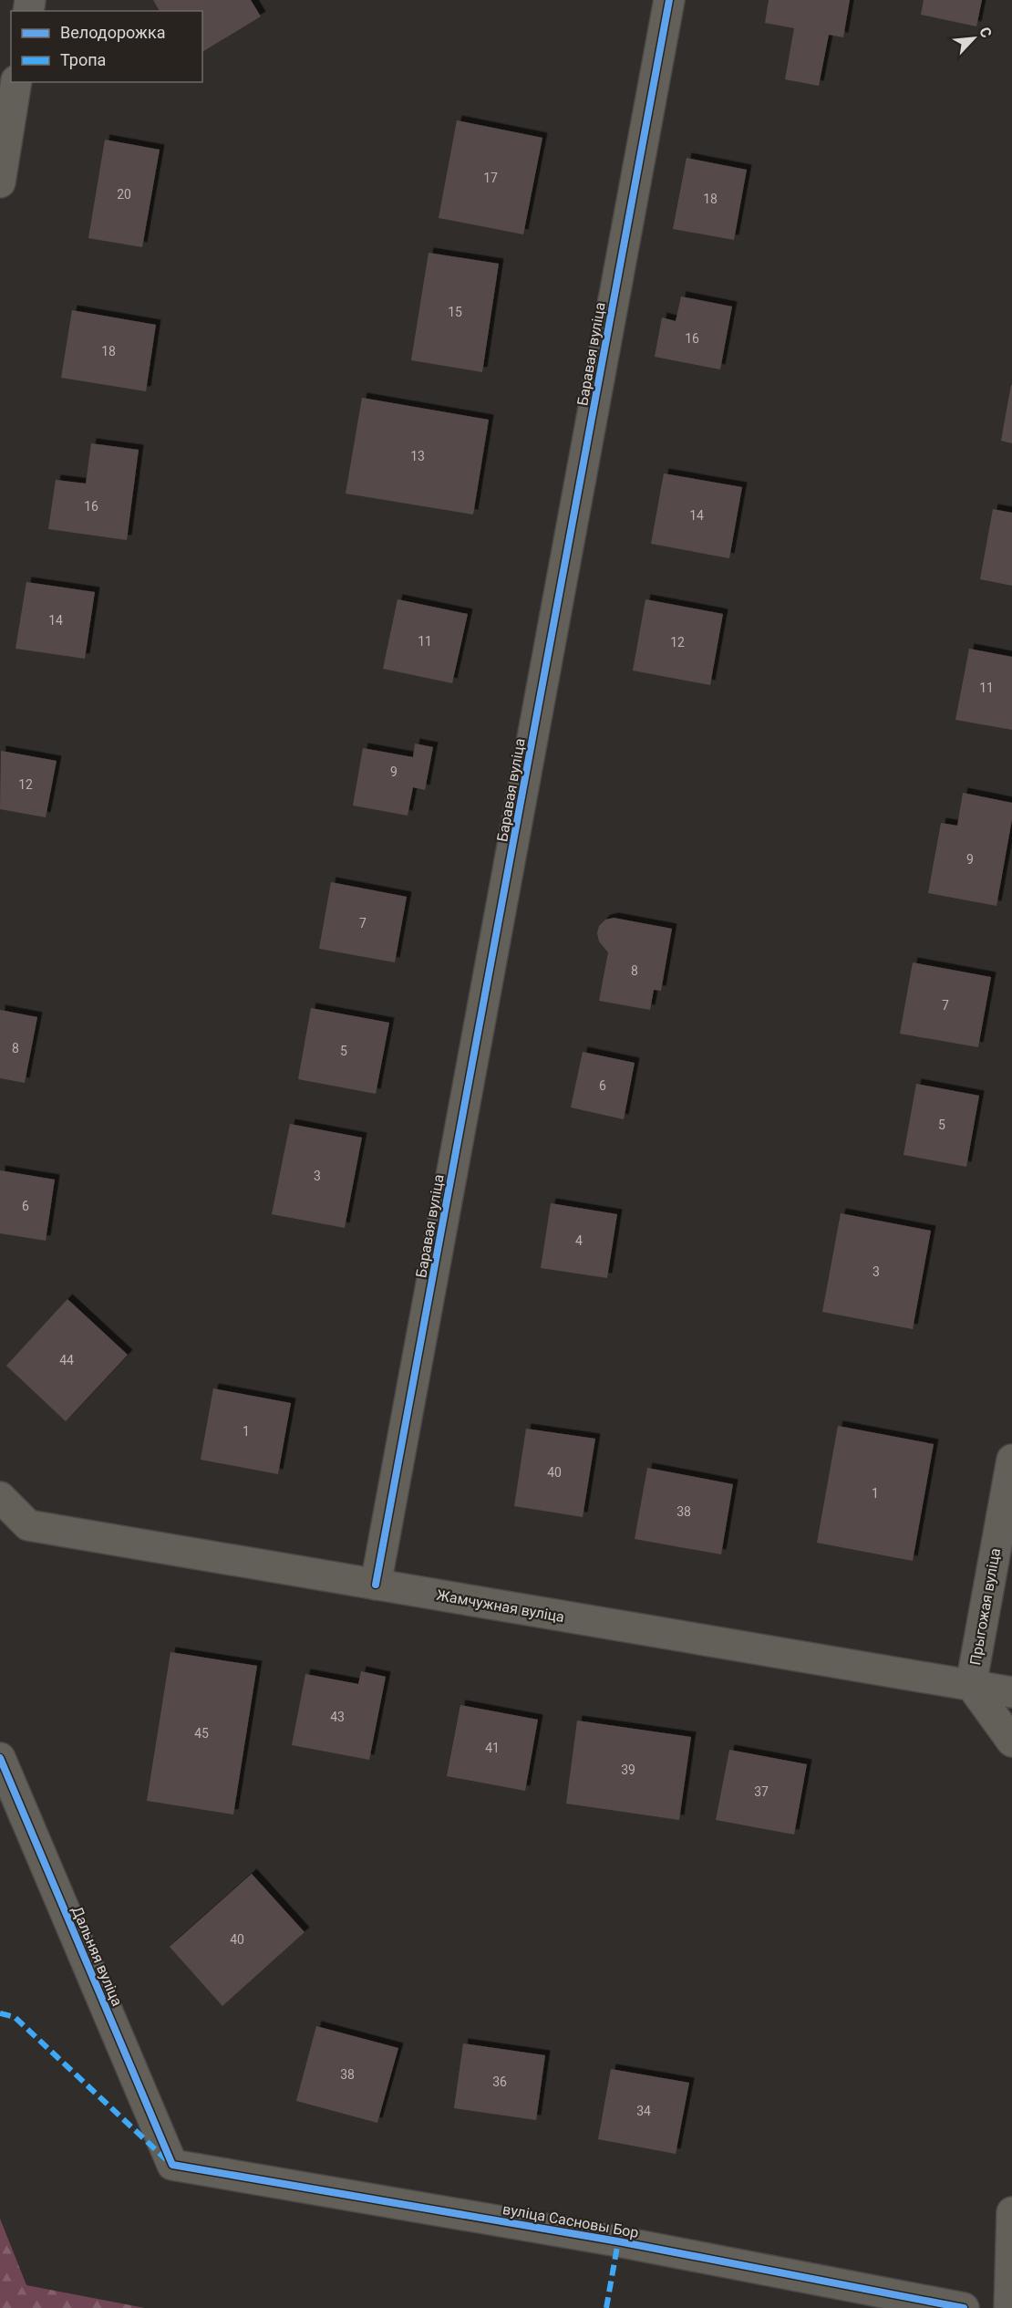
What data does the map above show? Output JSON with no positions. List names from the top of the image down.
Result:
{
  "streets": {
    "street": [
      "Баравая вуліца",
      "Жамчужная вуліца",
      "Прыгожая вуліца",
      "Дальняя вуліца",
      "вуліца Сасновы Бор"
    ]
  },
  "crossings": [
    ["Баравая вуліца", "Жамчужная вуліца"],
    ["Жамчужная вуліца", "Прыгожая вуліца"],
    ["Дальняя вуліца", "вуліца Сасновы Бор"]
  ],
  "house_numbers": [
    "17",
    "20",
    "18",
    "15",
    "16",
    "18",
    "13",
    "16",
    "14",
    "14",
    "11",
    "12",
    "11",
    "9",
    "12",
    "9",
    "7",
    "8",
    "7",
    "8",
    "5",
    "6",
    "5",
    "3",
    "6",
    "4",
    "3",
    "44",
    "1",
    "40",
    "1",
    "38",
    "43",
    "45",
    "41",
    "39",
    "37",
    "40",
    "38",
    "36",
    "34"
  ],
  "legend": ["Велодорожка", "Тропа"],
  "north": "top right"
}
